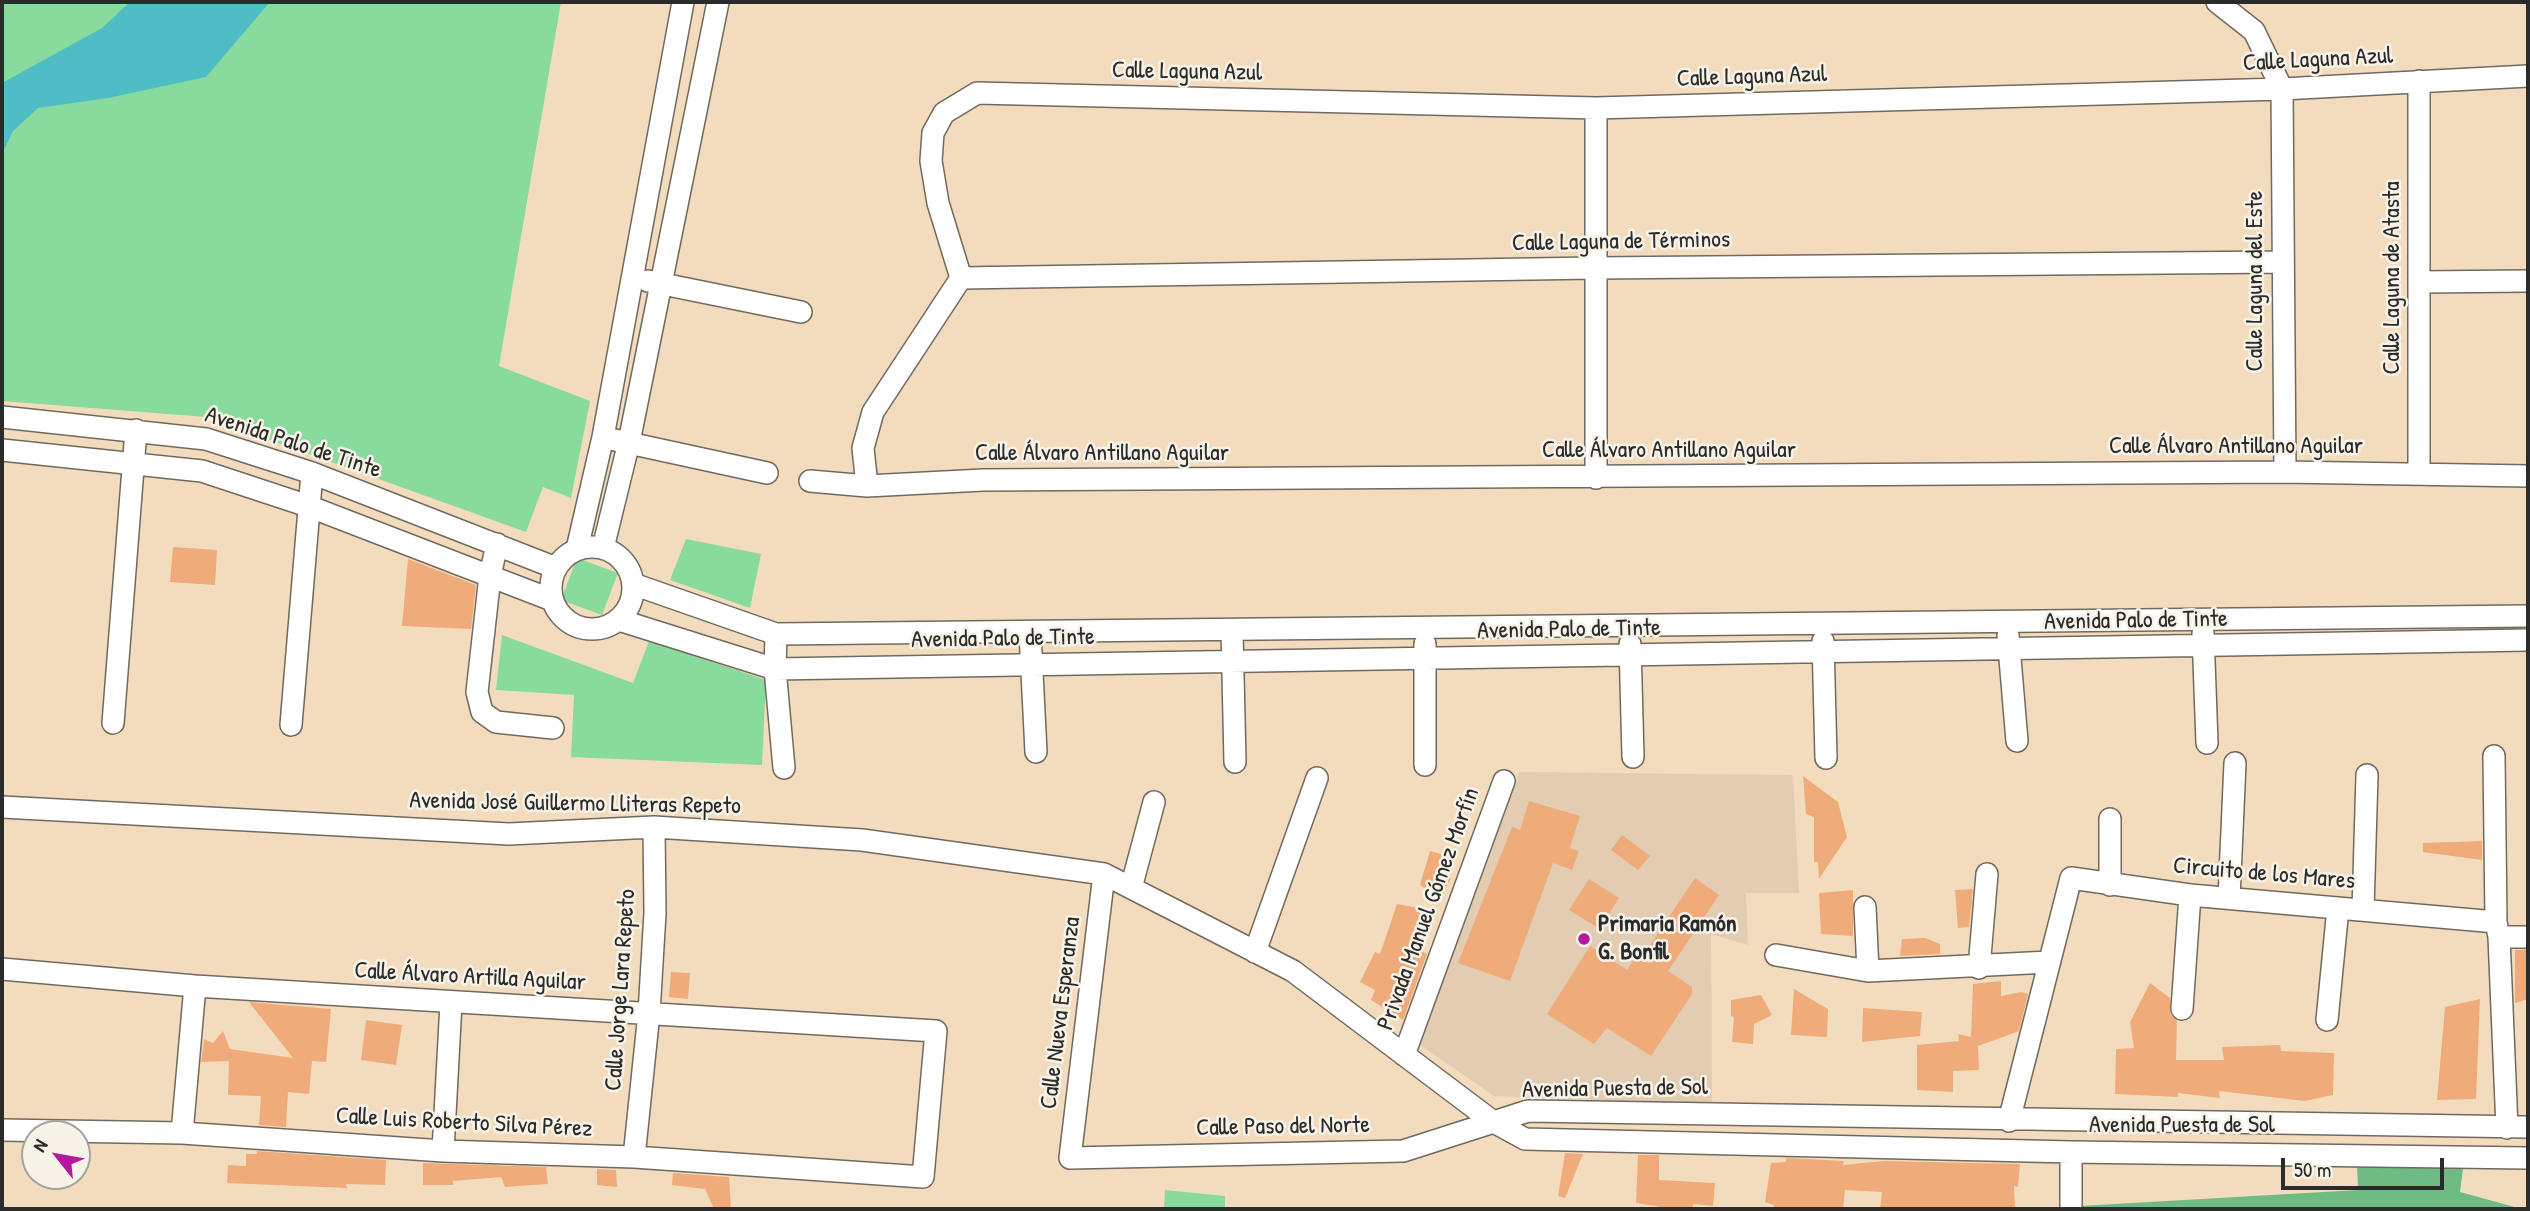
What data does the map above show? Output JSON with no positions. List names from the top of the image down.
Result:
{
  "streets": {
    "street": [
      "Calle Laguna Azul",
      "Calle Laguna de Términos",
      "Calle Laguna de Atasta",
      "Calle Laguna del Este",
      "Avenida Palo de Tinte",
      "Calle Álvaro Antillano Aguilar",
      "Avenida José Guillermo Lliteras Repeto",
      "Circuito de los Mares",
      "Privada Manuel Gómez Morfín",
      "Calle Álvaro Artilla Aguilar",
      "Calle Jorge Lara Repeto",
      "Calle Nueva Esperanza",
      "Avenida Puesta de Sol",
      "Calle Luis Roberto Silva Pérez",
      "Calle Paso del Norte"
    ]
  },
  "crossings": [
    ["Calle Laguna Azul", "Calle Laguna de Términos"],
    ["Calle Laguna Azul", "Calle Laguna de Atasta"],
    ["Calle Laguna Azul", "Calle Laguna del Este"],
    ["Calle Laguna de Términos", "Calle Laguna del Este"],
    ["Calle Laguna de Atasta", "Calle Álvaro Antillano Aguilar"],
    ["Calle Laguna del Este", "Calle Álvaro Antillano Aguilar"],
    ["Avenida José Guillermo Lliteras Repeto", "Privada Manuel Gómez Morfín"],
    ["Avenida José Guillermo Lliteras Repeto", "Calle Jorge Lara Repeto"],
    ["Avenida José Guillermo Lliteras Repeto", "Calle Nueva Esperanza"],
    ["Avenida José Guillermo Lliteras Repeto", "Avenida Puesta de Sol"],
    ["Avenida José Guillermo Lliteras Repeto", "Calle Paso del Norte"],
    ["Circuito de los Mares", "Avenida Puesta de Sol"],
    ["Calle Álvaro Artilla Aguilar", "Calle Jorge Lara Repeto"],
    ["Calle Álvaro Artilla Aguilar", "Calle Luis Roberto Silva Pérez"],
    ["Calle Jorge Lara Repeto", "Calle Luis Roberto Silva Pérez"],
    ["Calle Nueva Esperanza", "Calle Paso del Norte"],
    ["Avenida Puesta de Sol", "Calle Paso del Norte"]
  ],
  "places": ["Primaria Ramón G. Bonfil"],
  "scale_bar": "50 m",
  "north": "top left"
}
